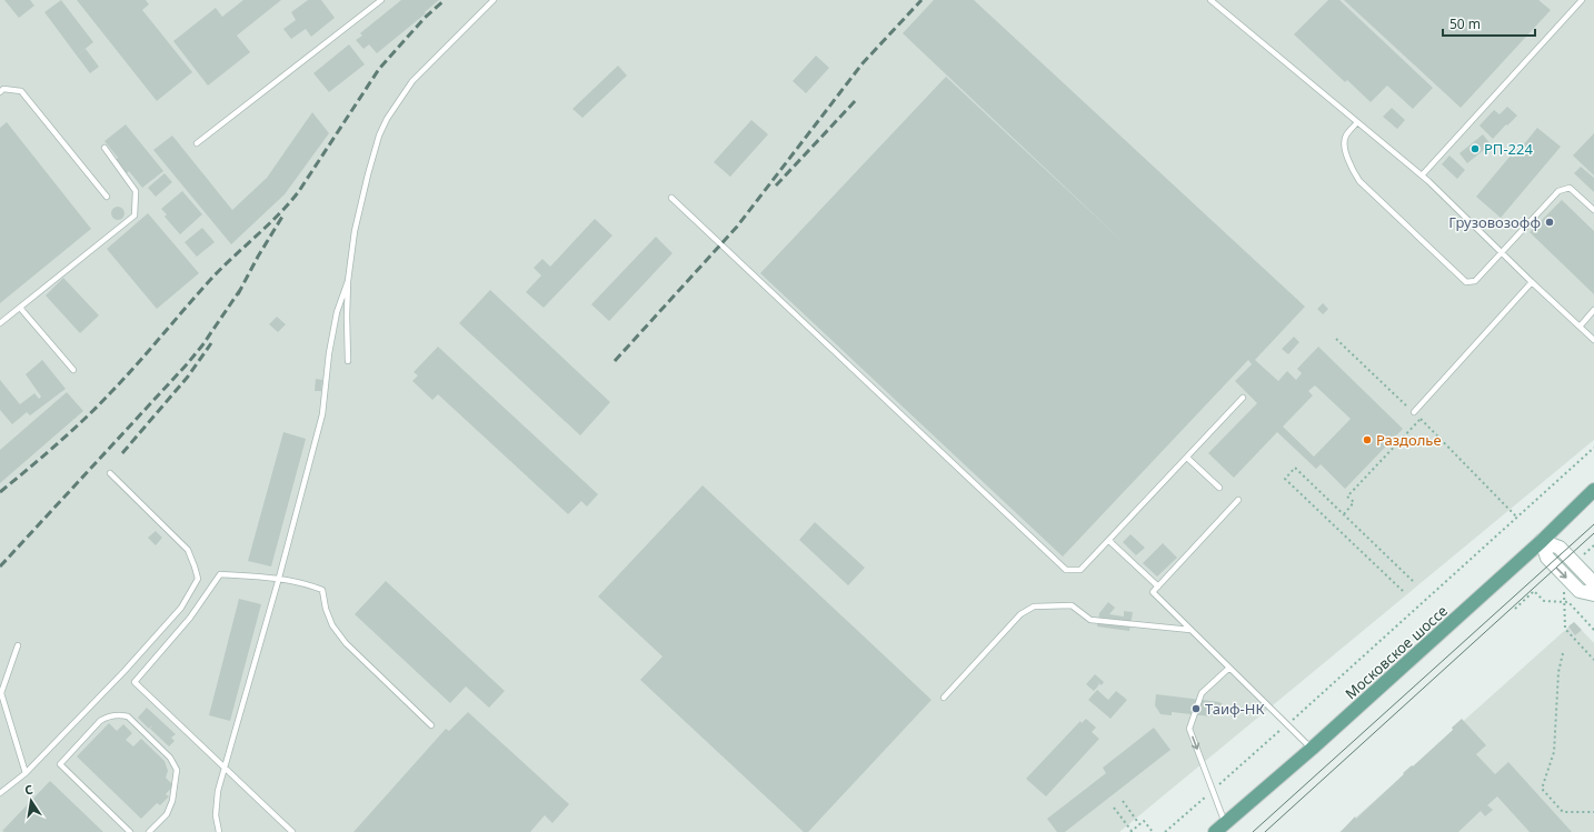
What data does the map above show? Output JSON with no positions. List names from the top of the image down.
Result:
{
  "streets": {
    "main road": ["Московское шоссе"]
  },
  "places": [
    "РП-224",
    "Грузовозофф",
    "Раздолье",
    "Таиф-НК"
  ],
  "scale_bar": "50 m",
  "north": "top"
}
